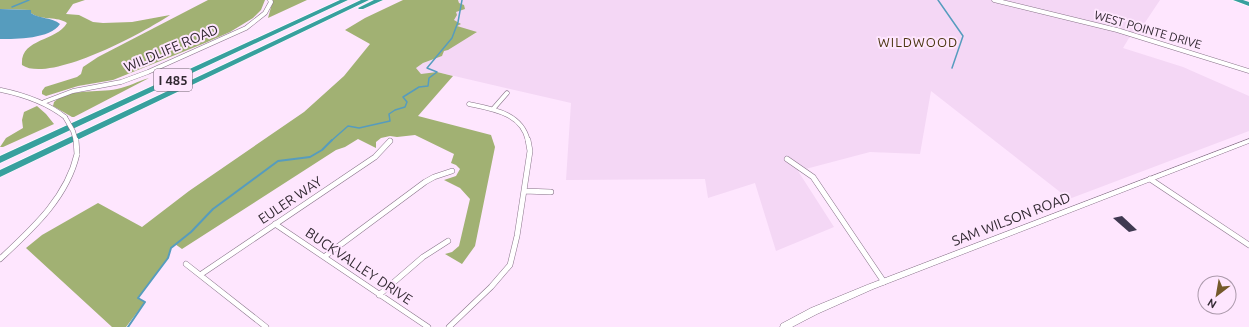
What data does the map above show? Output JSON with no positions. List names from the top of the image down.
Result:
{
  "streets": {
    "highway": ["I 485"],
    "street": [
      "WEST POINTE DRIVE",
      "WILDLIFE ROAD",
      "EULER WAY",
      "SAM WILSON ROAD",
      "BUCKVALLEY DRIVE"
    ]
  },
  "crossings": [
    ["EULER WAY", "BUCKVALLEY DRIVE"]
  ],
  "districts": ["WILDWOOD"],
  "north": "bottom left"
}
